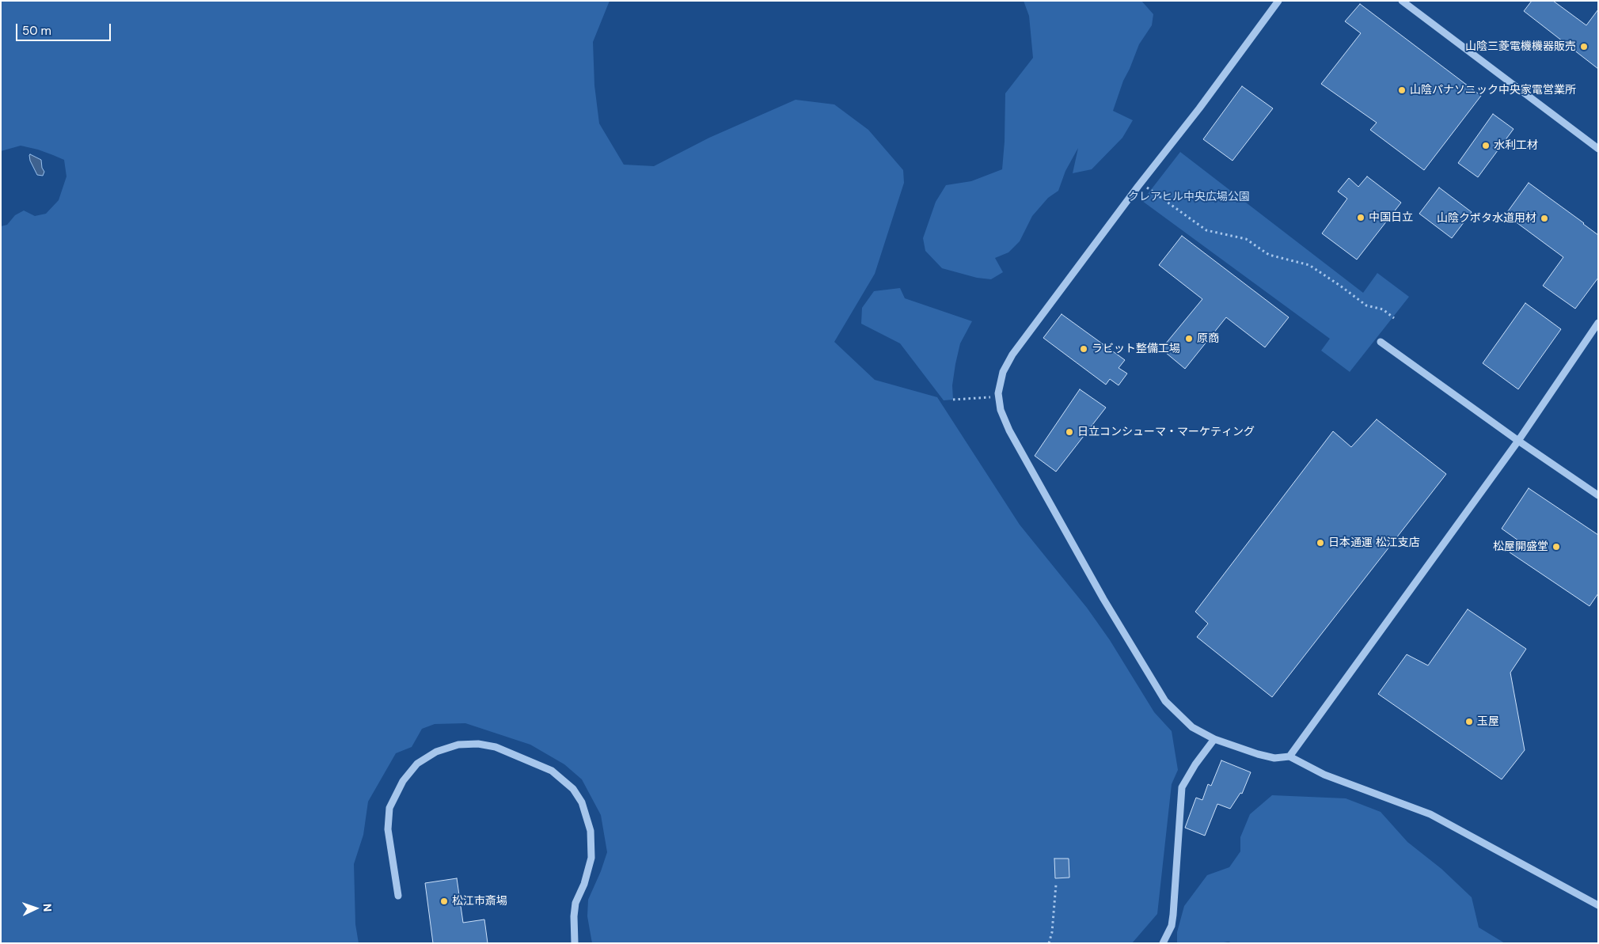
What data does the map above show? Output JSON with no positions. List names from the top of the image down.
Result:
{
  "parks": ["クレアヒル中央広場公園"],
  "places": [
    "山陰三菱電機機器販売",
    "山陰パナソニック中央家電営業所",
    "水利工材",
    "中国日立",
    "山陰クボタ水道用材",
    "原商",
    "ラビット整備工場",
    "日立コンシューマ・マーケティング",
    "日本通運 松江支店",
    "松屋開盛堂",
    "玉屋",
    "松江市斎場"
  ],
  "scale_bar": "50 m",
  "north": "right"
}
